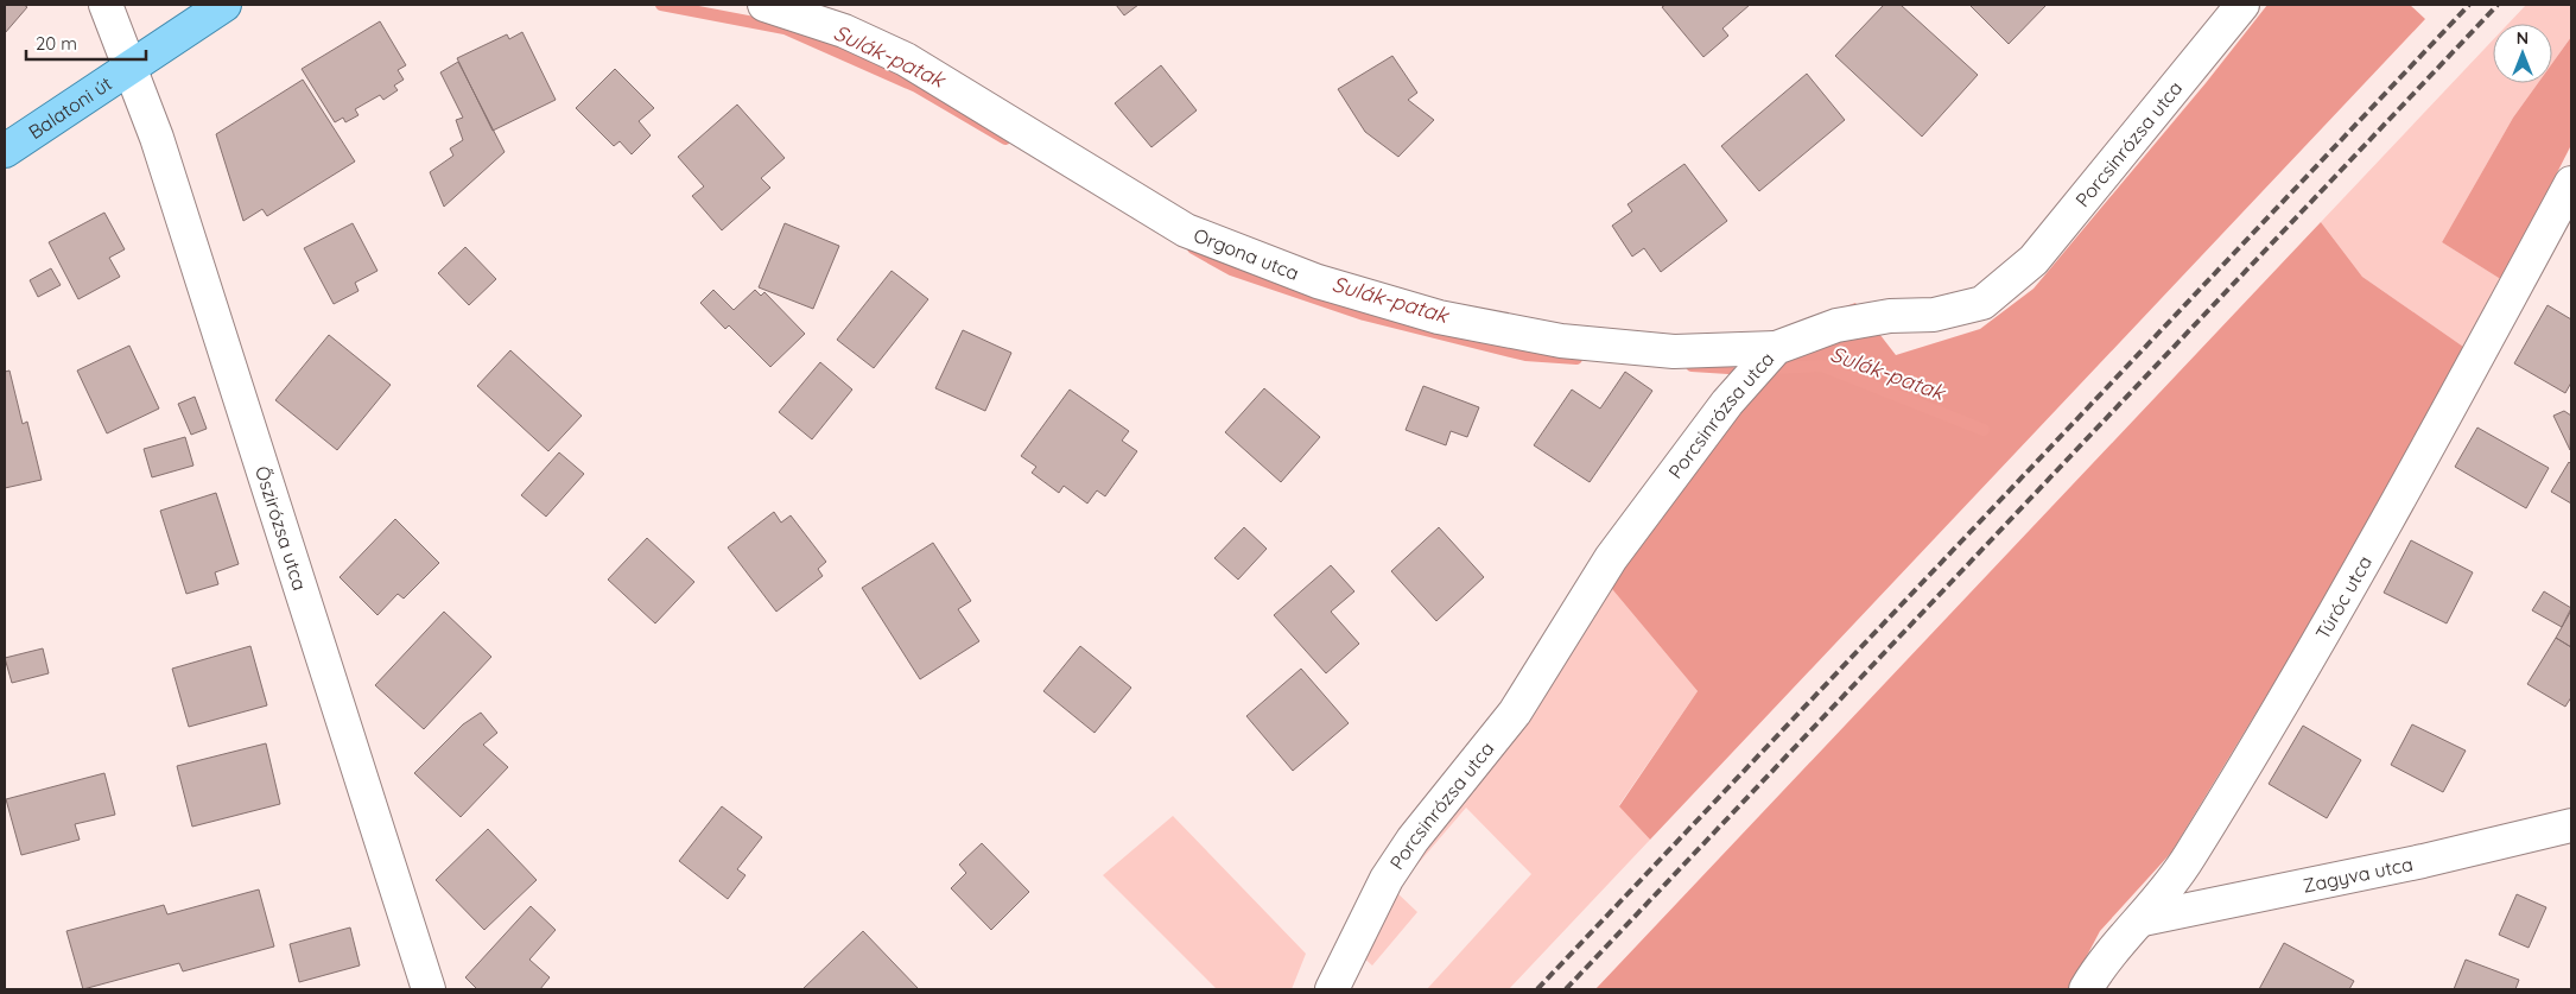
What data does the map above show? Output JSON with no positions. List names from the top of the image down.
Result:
{
  "streets": {
    "main road": ["Balatoni út"],
    "street": [
      "Porcsinrózsa utca",
      "Orgona utca",
      "Őszirózsa utca",
      "Túróc utca",
      "Zagyva utca"
    ]
  },
  "crossings": [
    ["Balatoni út", "Őszirózsa utca"],
    ["Porcsinrózsa utca", "Orgona utca"],
    ["Túróc utca", "Zagyva utca"]
  ],
  "water": ["Sulák-patak"],
  "scale_bar": "20 m",
  "north": "top"
}
